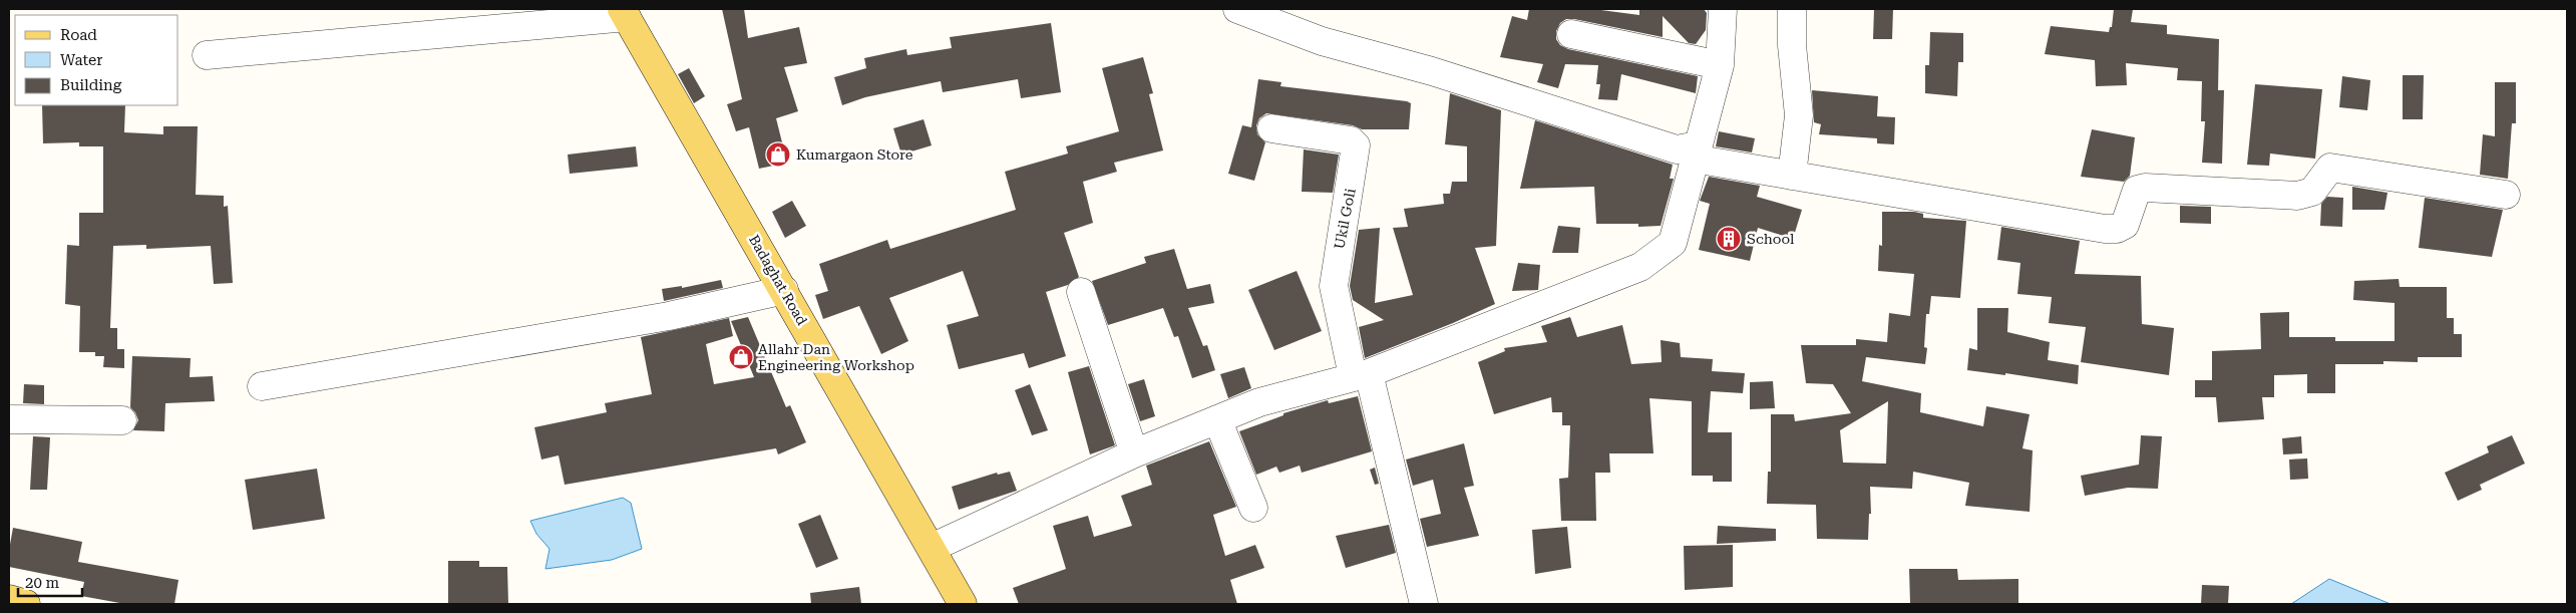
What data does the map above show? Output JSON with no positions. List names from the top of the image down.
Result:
{
  "streets": {
    "main road": ["Badaghat Road"],
    "street": ["Ukil Goli"]
  },
  "places": {
    "shop": ["Kumargaon Store", "Allahr Dan Engineering Workshop"],
    "building": ["School"]
  },
  "legend": ["Road", "Water", "Building"],
  "scale_bar": "20 m"
}
